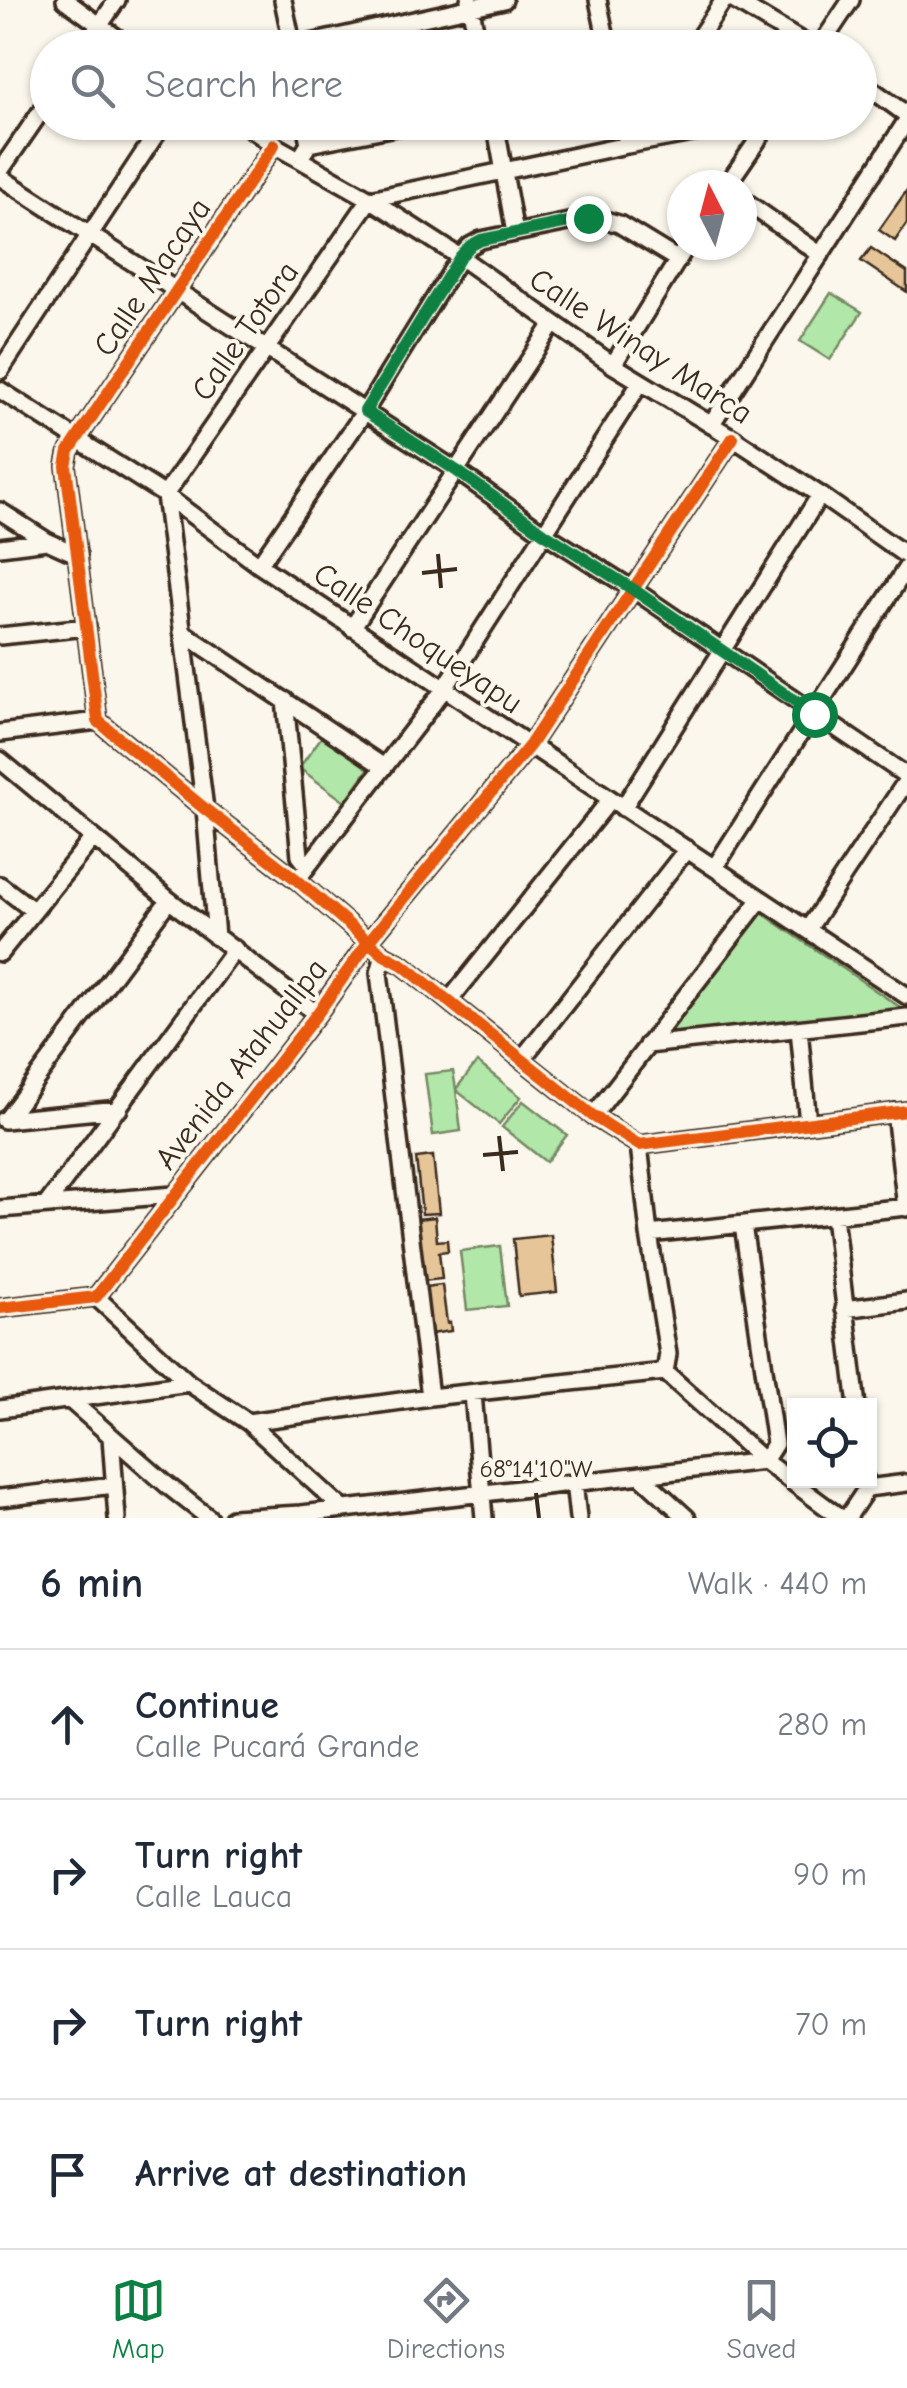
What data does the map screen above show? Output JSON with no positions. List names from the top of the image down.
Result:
{
  "streets": {
    "street": [
      "Calle Macaya",
      "Calle Totora",
      "Calle Winay Marca",
      "Calle Choqueyapu",
      "Avenida Atahuallpa"
    ]
  },
  "crossings": [
    ["Calle Macaya", "Calle Winay Marca"],
    ["Calle Macaya", "Calle Choqueyapu"],
    ["Calle Totora", "Calle Winay Marca"],
    ["Calle Totora", "Calle Choqueyapu"],
    ["Calle Winay Marca", "Avenida Atahuallpa"],
    ["Calle Choqueyapu", "Avenida Atahuallpa"]
  ],
  "north": "top",
  "page": {
    "search": "Search here",
    "heading": ["6 min", "Walk · 440 m"],
    "list": [
      ["Continue", "Calle Pucará Grande", "280 m"],
      ["Turn right", "Calle Lauca", "90 m"],
      ["Turn right", "70 m"],
      "Arrive at destination"
    ],
    "nav": ["Map", "Directions", "Saved"]
  },
  "coordinates": ["68°14'10\"W"]
}
